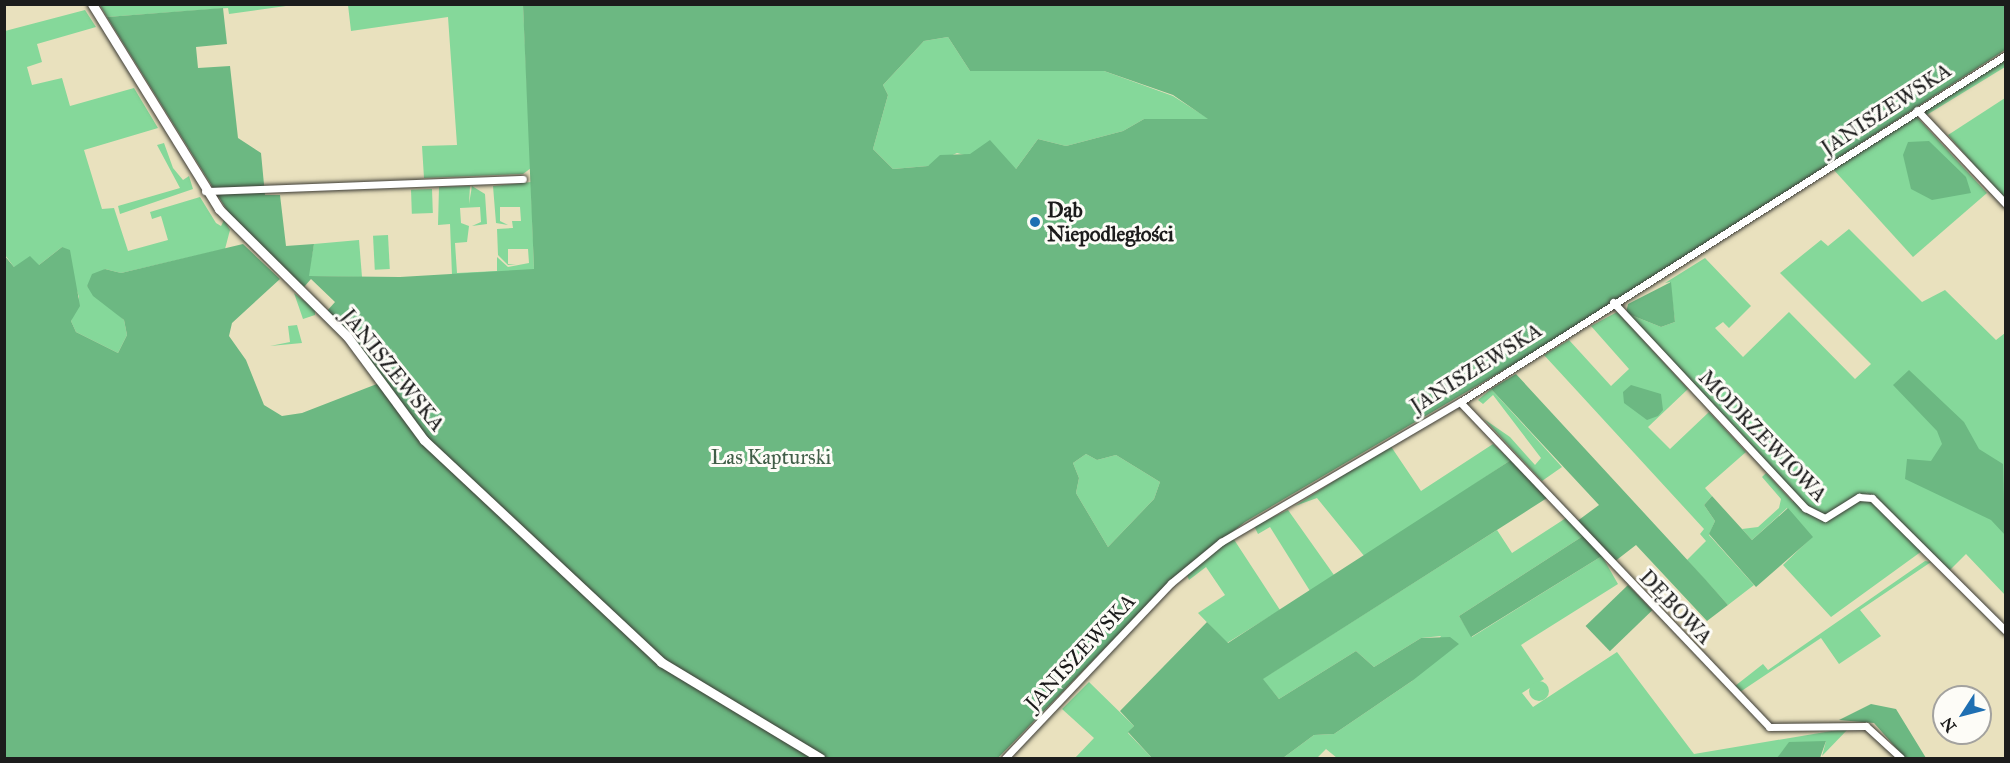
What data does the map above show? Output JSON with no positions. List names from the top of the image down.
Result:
{
  "streets": {
    "street": ["JANISZEWSKA", "MODRZEWIOWA", "DĘBOWA"]
  },
  "crossings": [
    ["JANISZEWSKA", "MODRZEWIOWA"],
    ["JANISZEWSKA", "DĘBOWA"]
  ],
  "parks": ["Las Kapturski"],
  "places": ["Dąb Niepodległości"],
  "north": "bottom left"
}
